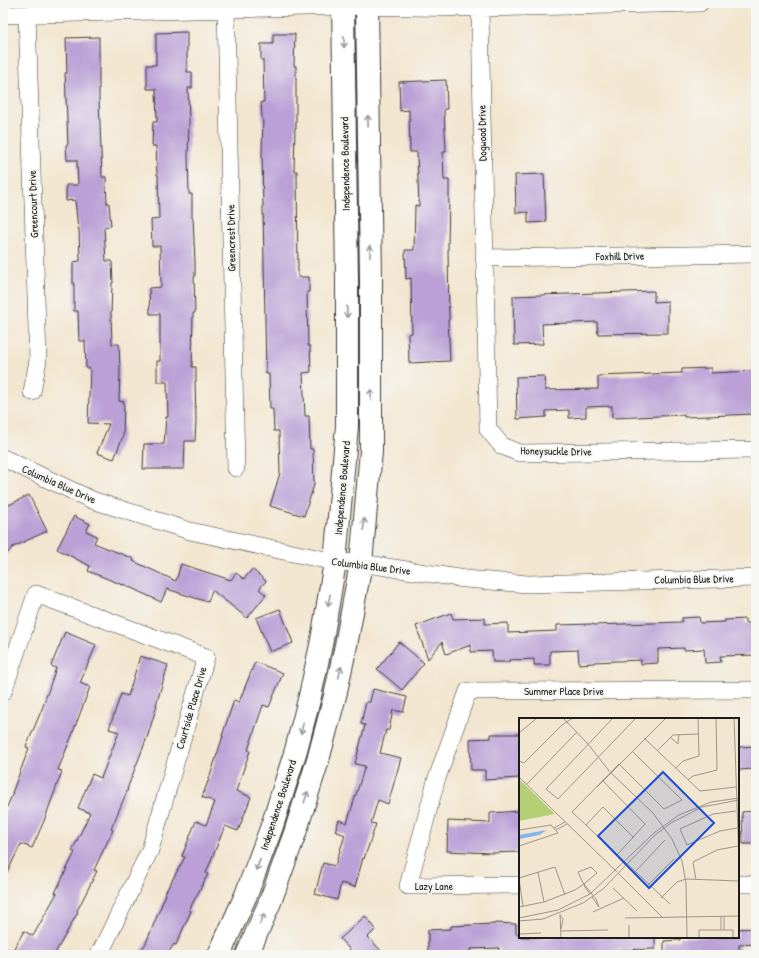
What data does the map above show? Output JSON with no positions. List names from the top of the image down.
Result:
{
  "streets": {
    "main road": ["Independence Boulevard"],
    "street": [
      "Dogwood Drive",
      "Greencourt Drive",
      "Greencrest Drive",
      "Foxhill Drive",
      "Honeysuckle Drive",
      "Columbia Blue Drive",
      "Summer Place Drive",
      "Courtside Place Drive",
      "Lazy Lane"
    ]
  },
  "crossings": [
    ["Dogwood Drive", "Foxhill Drive"],
    ["Dogwood Drive", "Honeysuckle Drive"],
    ["Independence Boulevard", "Columbia Blue Drive"],
    ["Foxhill Drive", "Honeysuckle Drive"],
    ["Summer Place Drive", "Lazy Lane"]
  ]
}
